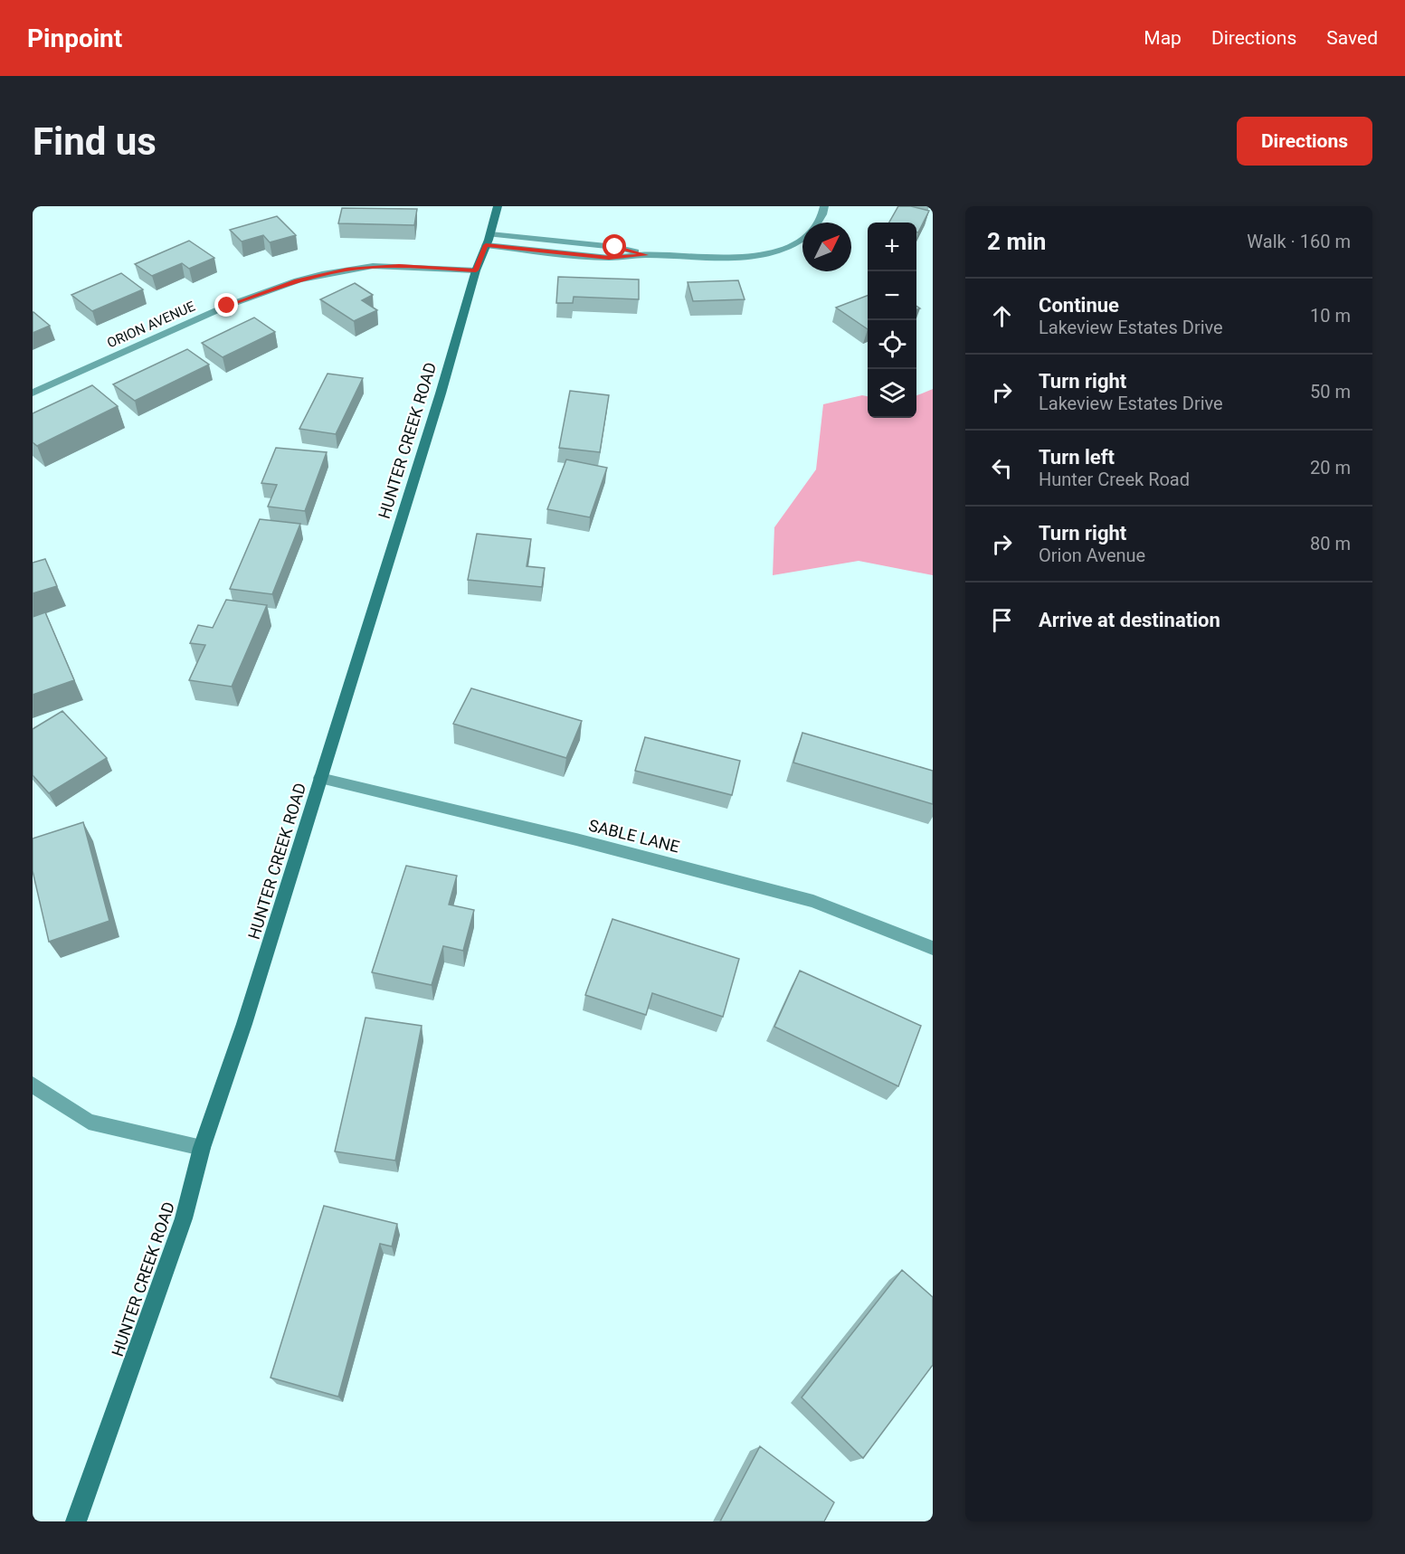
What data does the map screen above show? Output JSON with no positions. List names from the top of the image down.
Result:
{
  "streets": {
    "main road": ["HUNTER CREEK ROAD"],
    "street": ["ORION AVENUE", "SABLE LANE"]
  },
  "crossings": [
    ["ORION AVENUE", "HUNTER CREEK ROAD"],
    ["HUNTER CREEK ROAD", "SABLE LANE"]
  ],
  "north": "top right",
  "page": {
    "header": "Pinpoint",
    "nav": ["Map", "Directions", "Saved"],
    "buttons": "Directions",
    "title": "Find us",
    "heading": ["2 min", "Walk · 160 m"],
    "map_buttons": ["+", "−"],
    "list": [
      ["Continue", "Lakeview Estates Drive", "10 m"],
      ["Turn right", "Lakeview Estates Drive", "50 m"],
      ["Turn left", "Hunter Creek Road", "20 m"],
      ["Turn right", "Orion Avenue", "80 m"],
      "Arrive at destination"
    ]
  }
}
